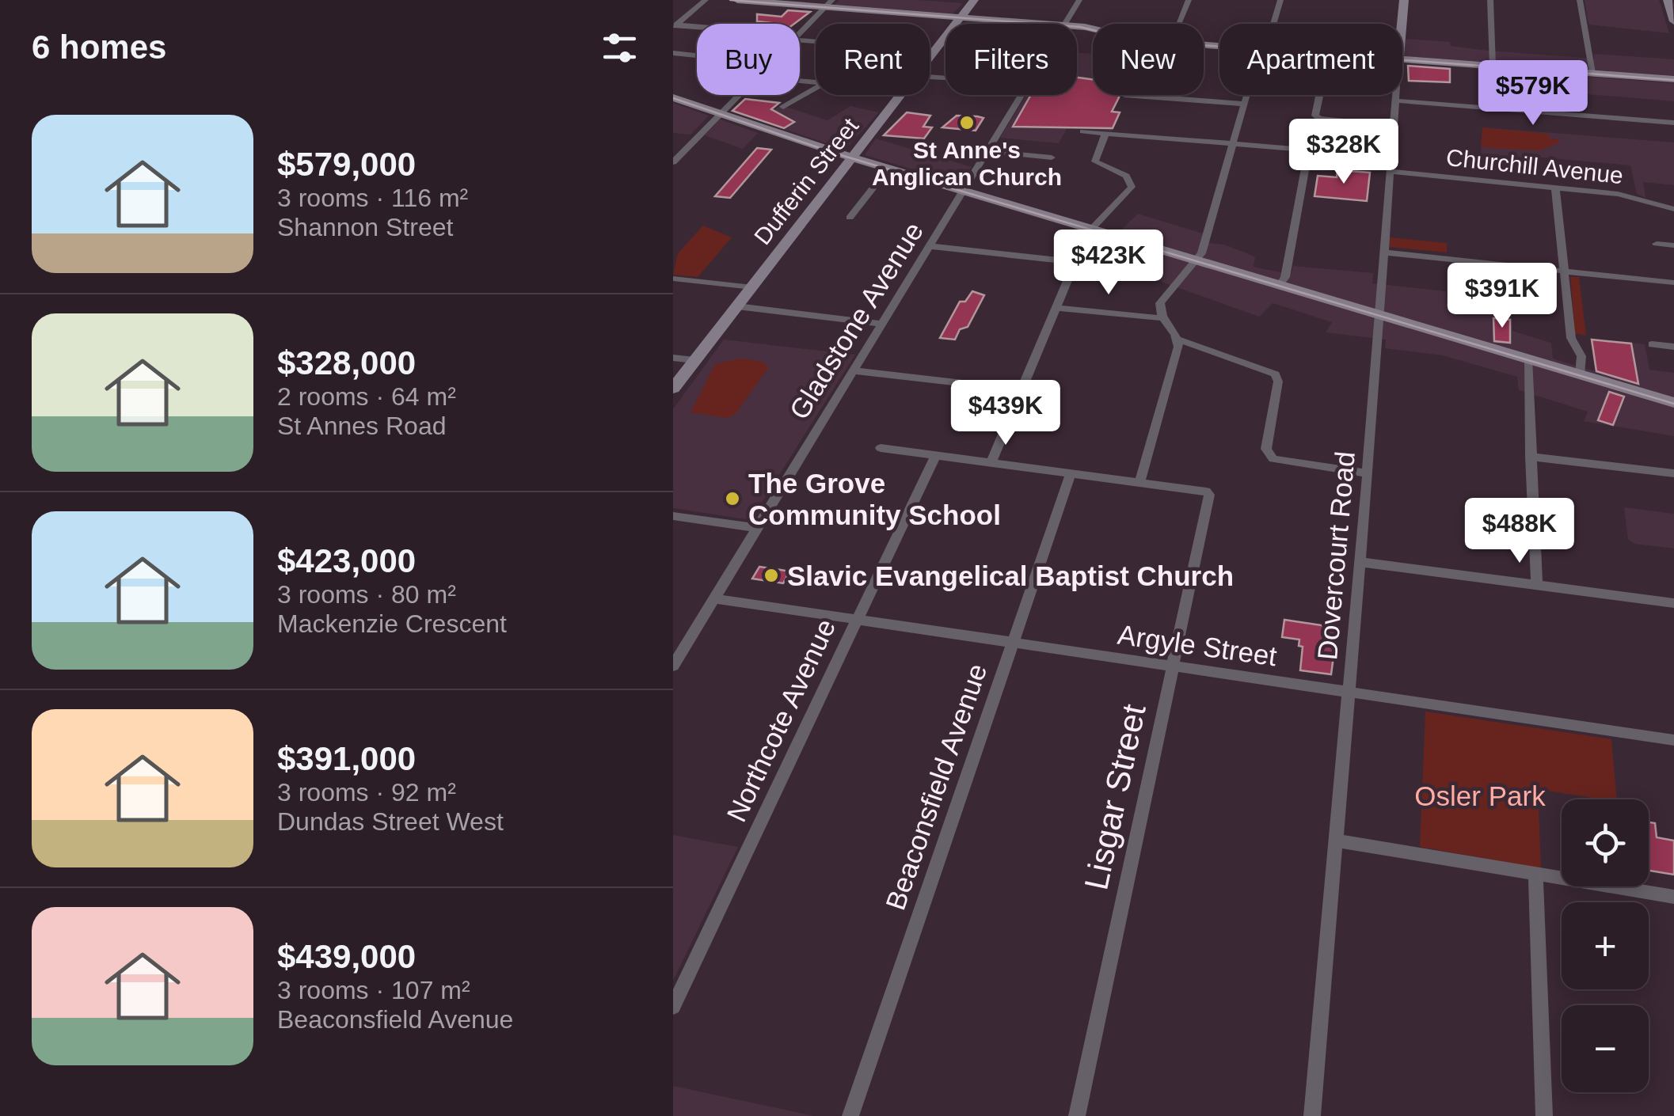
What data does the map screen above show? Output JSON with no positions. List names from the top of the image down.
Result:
{
  "streets": {
    "main road": ["Dufferin Street", "Dovercourt Road"],
    "street": [
      "Churchill Avenue",
      "Gladstone Avenue",
      "Argyle Street",
      "Northcote Avenue",
      "Beaconsfield Avenue",
      "Lisgar Street"
    ]
  },
  "crossings": [
    ["Churchill Avenue", "Dovercourt Road"],
    ["Gladstone Avenue", "Argyle Street"],
    ["Dovercourt Road", "Argyle Street"],
    ["Argyle Street", "Northcote Avenue"],
    ["Argyle Street", "Beaconsfield Avenue"],
    ["Argyle Street", "Lisgar Street"]
  ],
  "parks": ["Osler Park"],
  "places": ["St Anne's Anglican Church", "The Grove Community School", "Slavic Evangelical Baptist Church"],
  "page": {
    "heading": "6 homes",
    "chip": [
      "Buy",
      "Rent",
      "Filters",
      "New",
      "Apartment"
    ],
    "price": [
      "$579K",
      "$328K",
      "$423K",
      "$391K",
      "$439K",
      "$488K"
    ],
    "list": [
      {
        "name": "$579,000",
        "note": "3 rooms · 116 m² · Shannon Street"
      },
      {
        "name": "$328,000",
        "note": "2 rooms · 64 m² · St Annes Road"
      },
      {
        "name": "$423,000",
        "note": "3 rooms · 80 m² · Mackenzie Crescent"
      },
      {
        "name": "$391,000",
        "note": "3 rooms · 92 m² · Dundas Street West"
      },
      {
        "name": "$439,000",
        "note": "3 rooms · 107 m² · Beaconsfield Avenue"
      }
    ],
    "map_buttons": ["+", "−"]
  }
}
